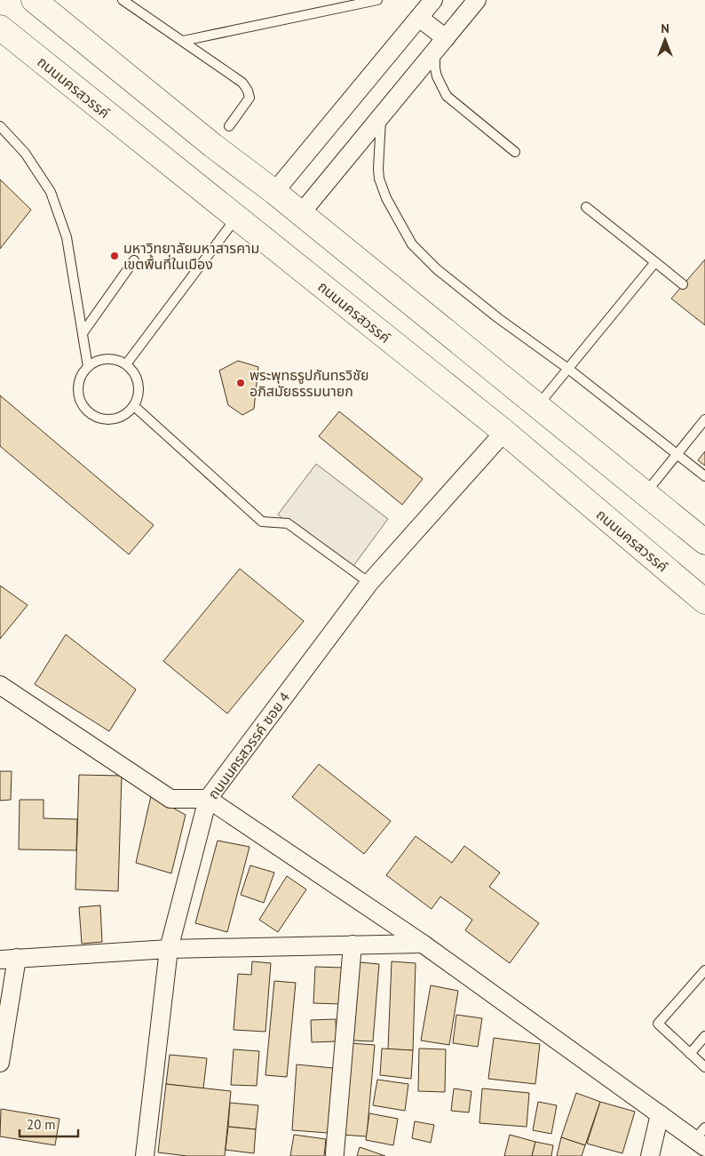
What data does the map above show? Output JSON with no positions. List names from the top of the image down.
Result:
{
  "streets": {
    "main road": ["ถนนนครสวรรค์"],
    "street": ["ถนนนครสวรรค์ ซอย 4"]
  },
  "crossings": [
    ["ถนนนครสวรรค์", "ถนนนครสวรรค์ ซอย 4"]
  ],
  "places": ["มหาวิทยาลัยมหาสารคาม เขตพื้นที่ในเมือง", "พระพุทธรูปกันทรวิชัย อภิสมัยธรรมนายก"],
  "scale_bar": "20 m",
  "north": "top"
}
